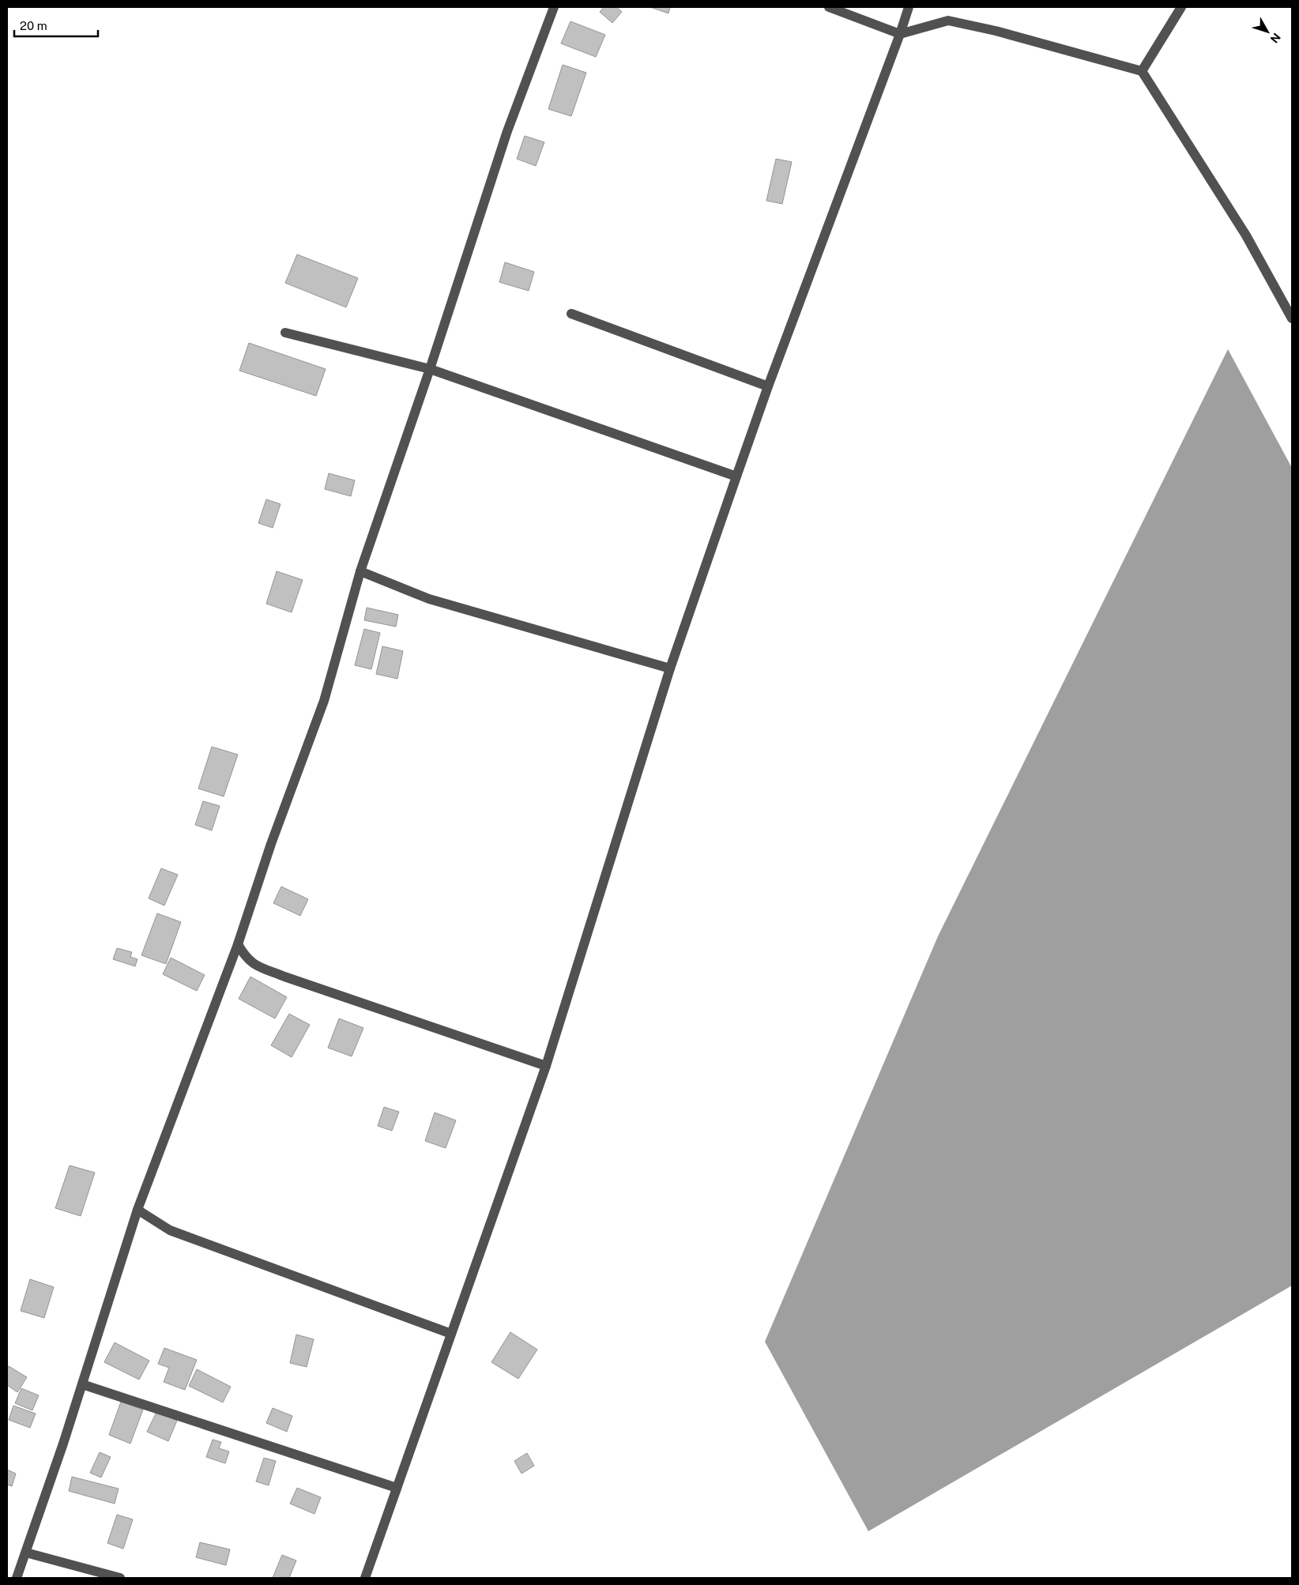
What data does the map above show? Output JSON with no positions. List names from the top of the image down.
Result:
{
  "scale_bar": "20 m",
  "north": "bottom right"
}
